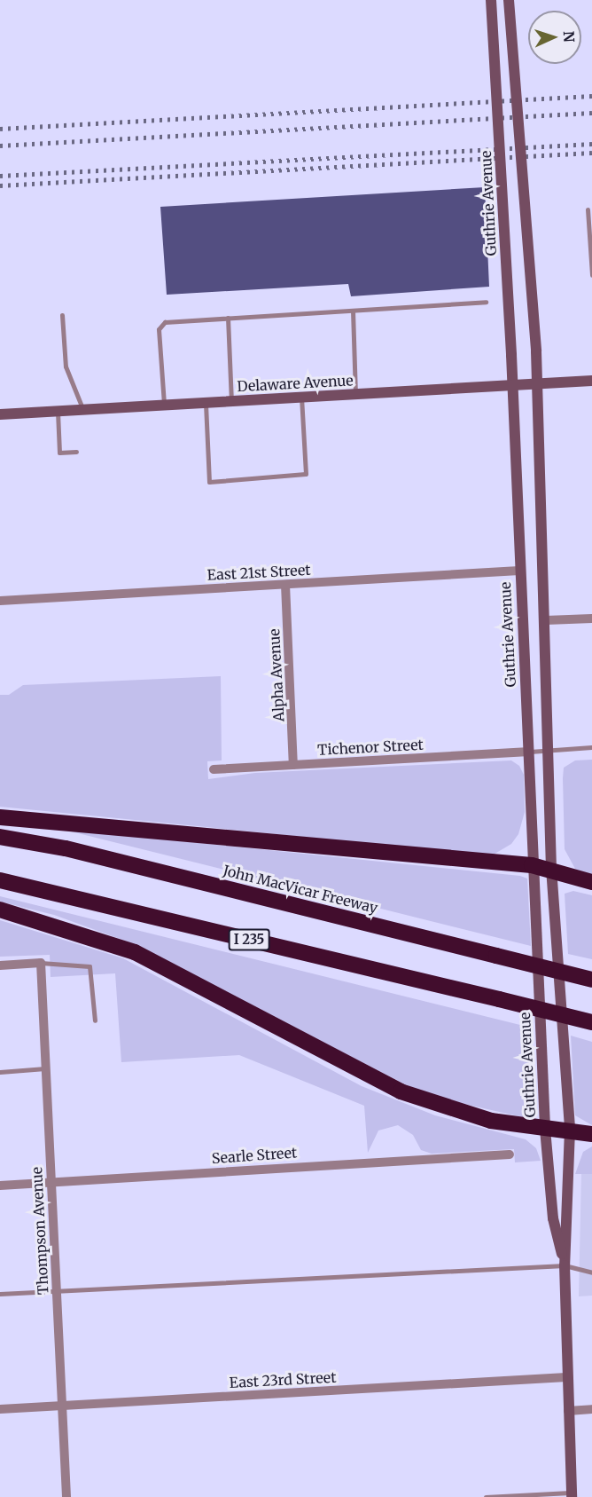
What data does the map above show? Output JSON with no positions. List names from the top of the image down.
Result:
{
  "streets": {
    "highway": ["John MacVicar Freeway", "I 235"],
    "main road": ["Guthrie Avenue", "Delaware Avenue"],
    "street": [
      "East 21st Street",
      "Alpha Avenue",
      "Tichenor Street",
      "Searle Street",
      "Thompson Avenue",
      "East 23rd Street"
    ]
  },
  "crossings": [
    ["Guthrie Avenue", "Delaware Avenue"],
    ["Guthrie Avenue", "East 21st Street"],
    ["Guthrie Avenue", "Tichenor Street"],
    ["Guthrie Avenue", "East 23rd Street"],
    ["East 21st Street", "Alpha Avenue"],
    ["Alpha Avenue", "Tichenor Street"],
    ["Searle Street", "Thompson Avenue"],
    ["Thompson Avenue", "East 23rd Street"]
  ],
  "north": "right"
}
